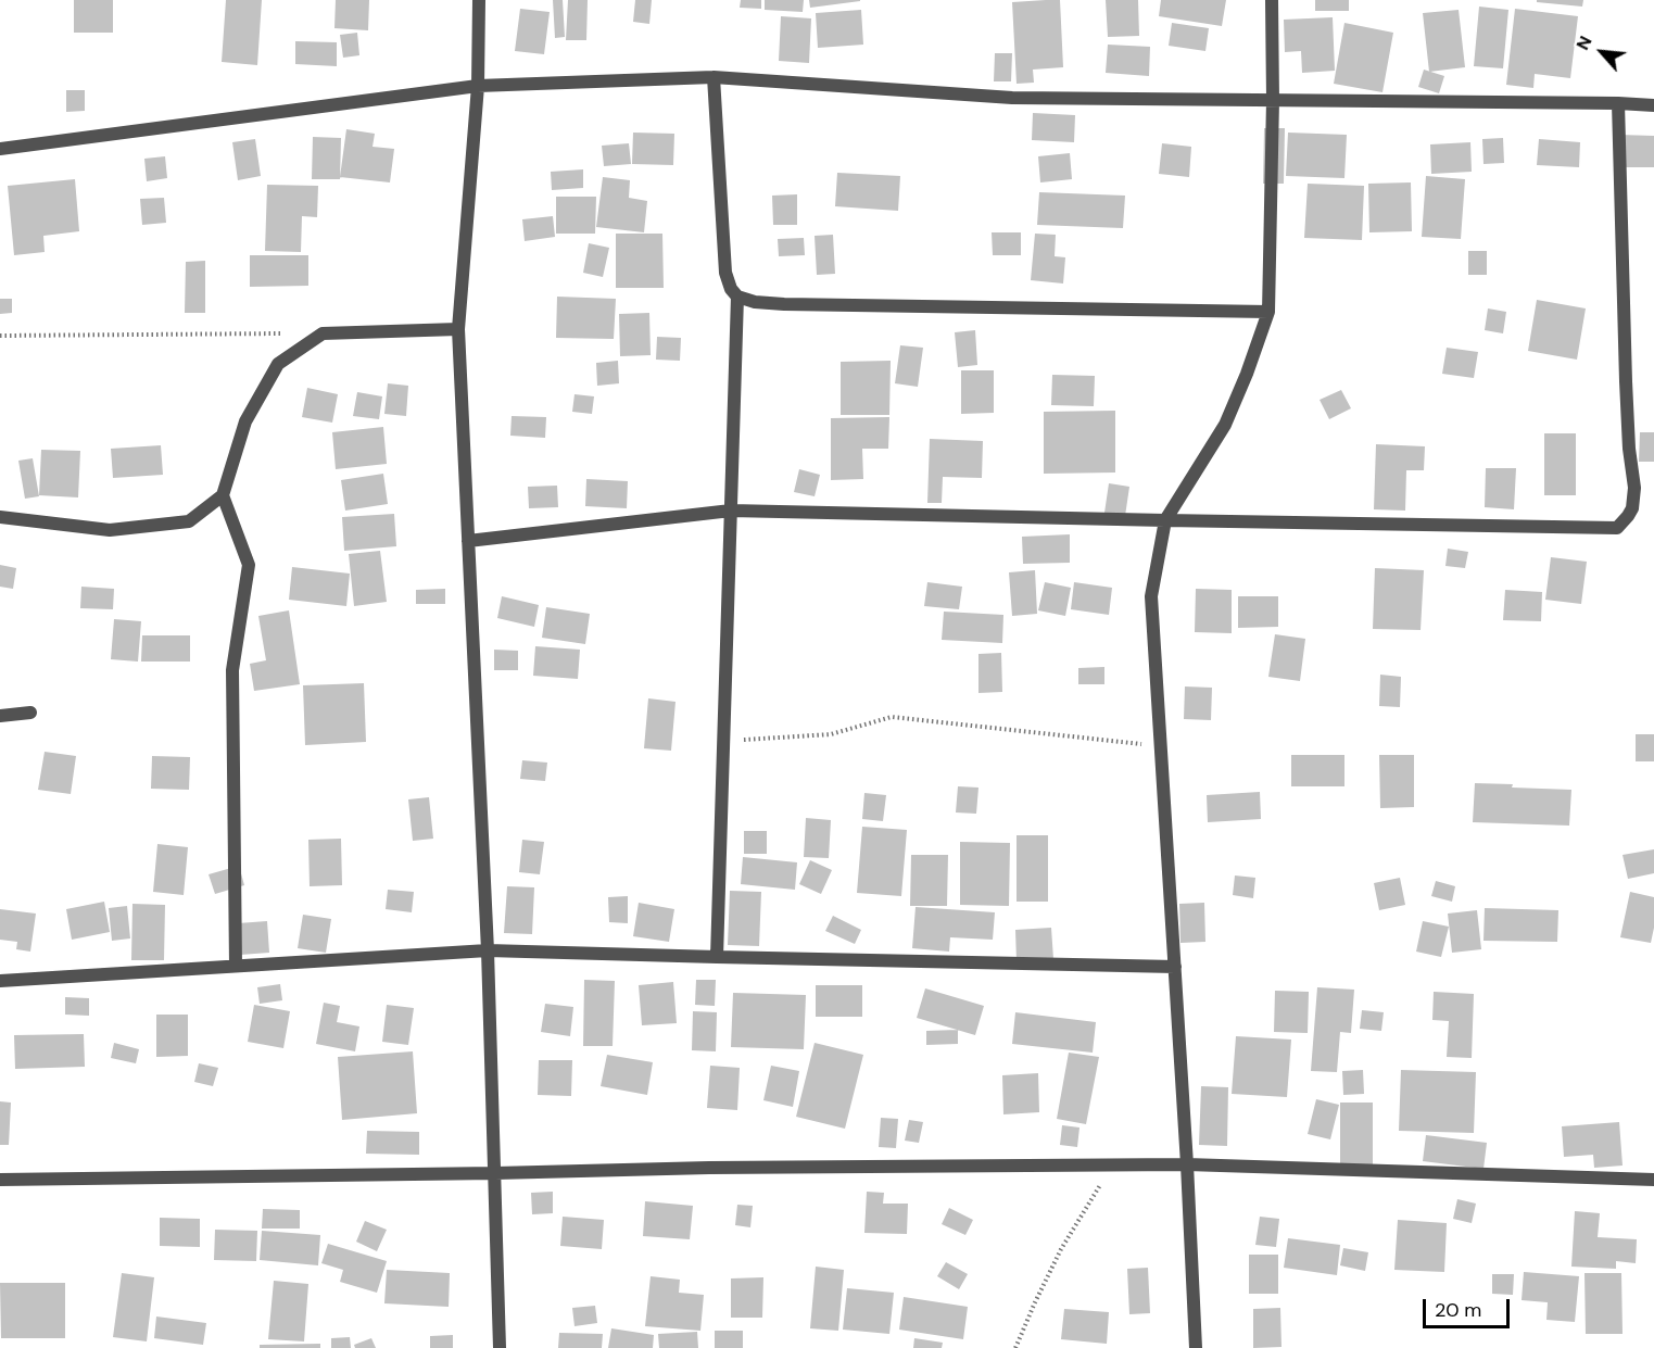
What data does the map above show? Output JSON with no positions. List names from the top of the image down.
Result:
{
  "scale_bar": "20 m",
  "north": "top left"
}
